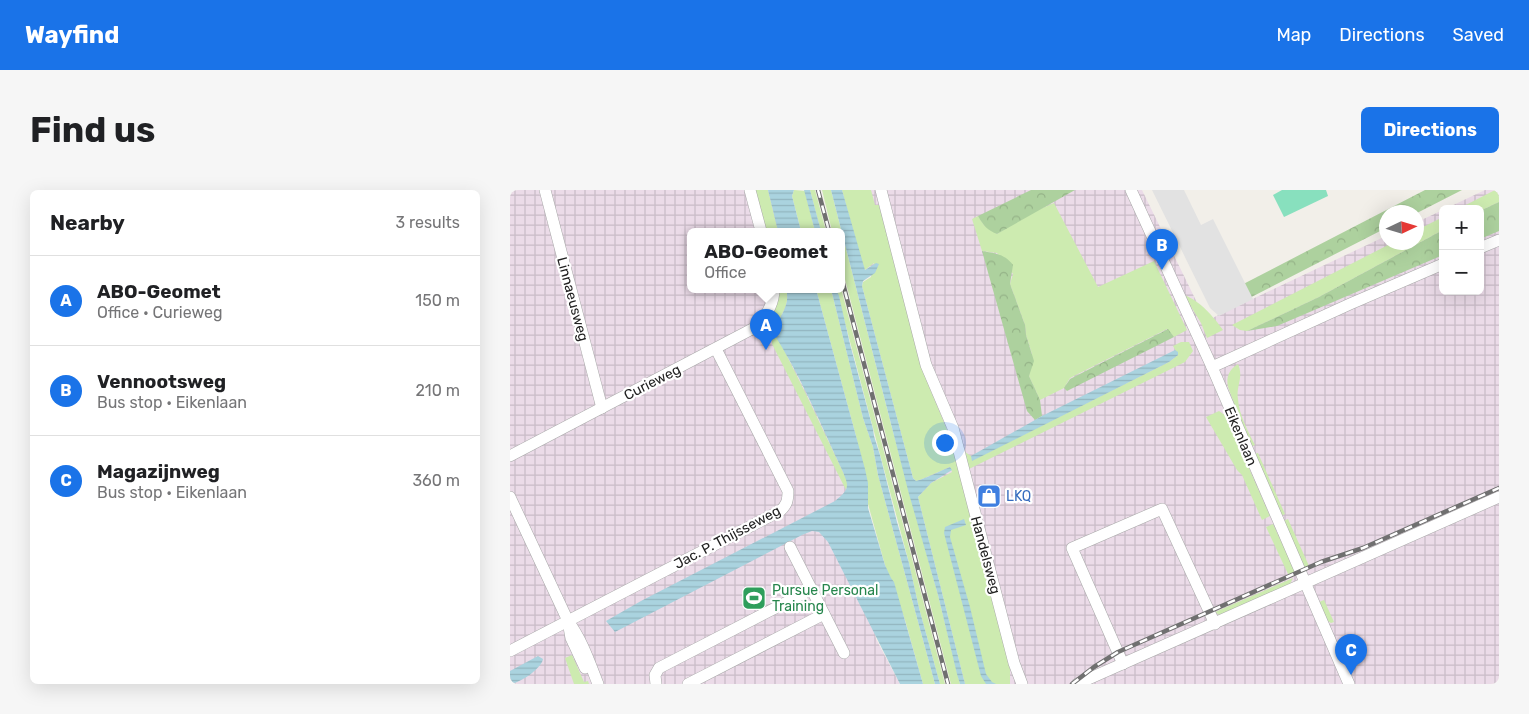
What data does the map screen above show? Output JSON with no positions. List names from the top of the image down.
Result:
{
  "streets": {
    "street": [
      "Linnaeusweg",
      "Curieweg",
      "Eikenlaan",
      "Jac. P. Thijsseweg",
      "Handelsweg"
    ]
  },
  "crossings": [
    ["Linnaeusweg", "Curieweg"],
    ["Curieweg", "Jac. P. Thijsseweg"]
  ],
  "places": {
    "shop": ["LKQ"],
    "sports": ["Pursue Personal Training"]
  },
  "north": "right",
  "page": {
    "header": "Wayfind",
    "nav": ["Map", "Directions", "Saved"],
    "buttons": "Directions",
    "title": "Find us",
    "heading": ["Nearby", "3 results"],
    "map_buttons": ["+", "−"],
    "popup": ["ABO-Geomet", "Office"],
    "pins": ["B", "A", "C"],
    "list": [
      {
        "mark": "A",
        "name": "ABO-Geomet",
        "note": "Office · Curieweg",
        "value": "150 m"
      },
      {
        "mark": "B",
        "name": "Vennootsweg",
        "note": "Bus stop · Eikenlaan",
        "value": "210 m"
      },
      {
        "mark": "C",
        "name": "Magazijnweg",
        "note": "Bus stop · Eikenlaan",
        "value": "360 m"
      }
    ]
  }
}
